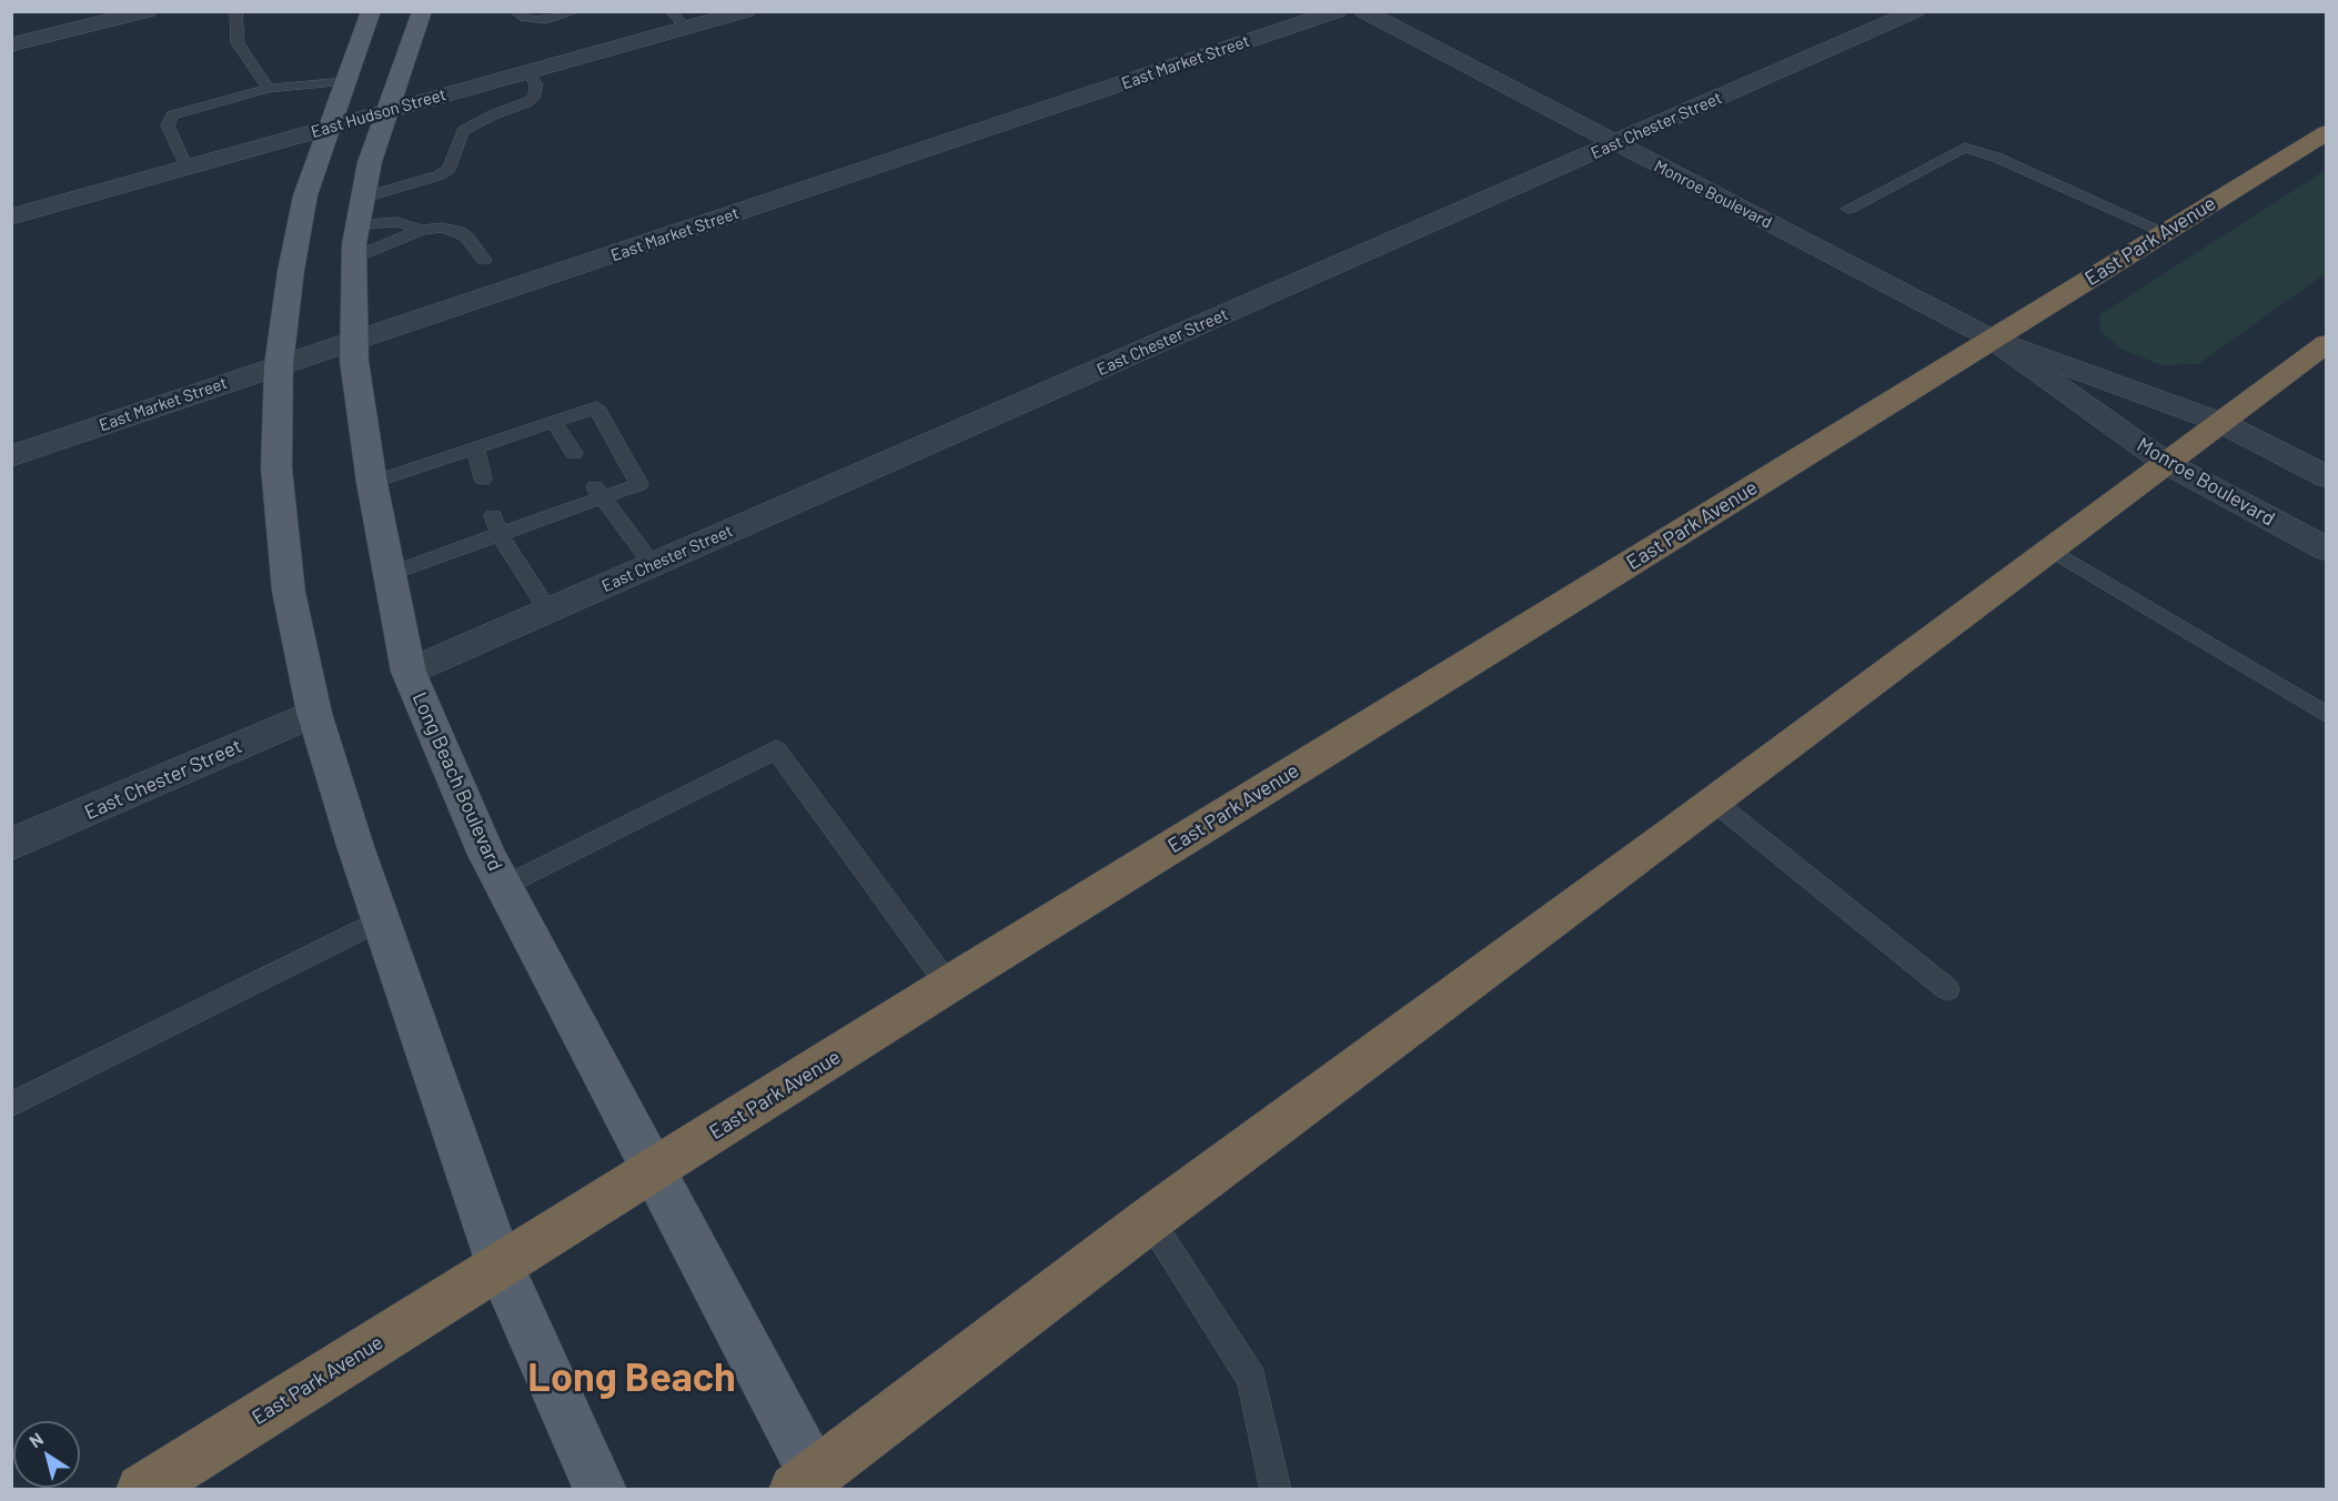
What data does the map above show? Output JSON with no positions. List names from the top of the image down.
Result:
{
  "streets": {
    "highway": ["East Park Avenue"],
    "main road": ["Long Beach Boulevard"],
    "street": [
      "East Market Street",
      "East Hudson Street",
      "East Chester Street",
      "Monroe Boulevard"
    ]
  },
  "crossings": [
    ["East Market Street", "Long Beach Boulevard"],
    ["East Hudson Street", "Long Beach Boulevard"],
    ["East Chester Street", "Monroe Boulevard"],
    ["East Chester Street", "Long Beach Boulevard"],
    ["Monroe Boulevard", "East Park Avenue"],
    ["East Park Avenue", "Long Beach Boulevard"]
  ],
  "districts": ["Long Beach"],
  "north": "top left"
}
